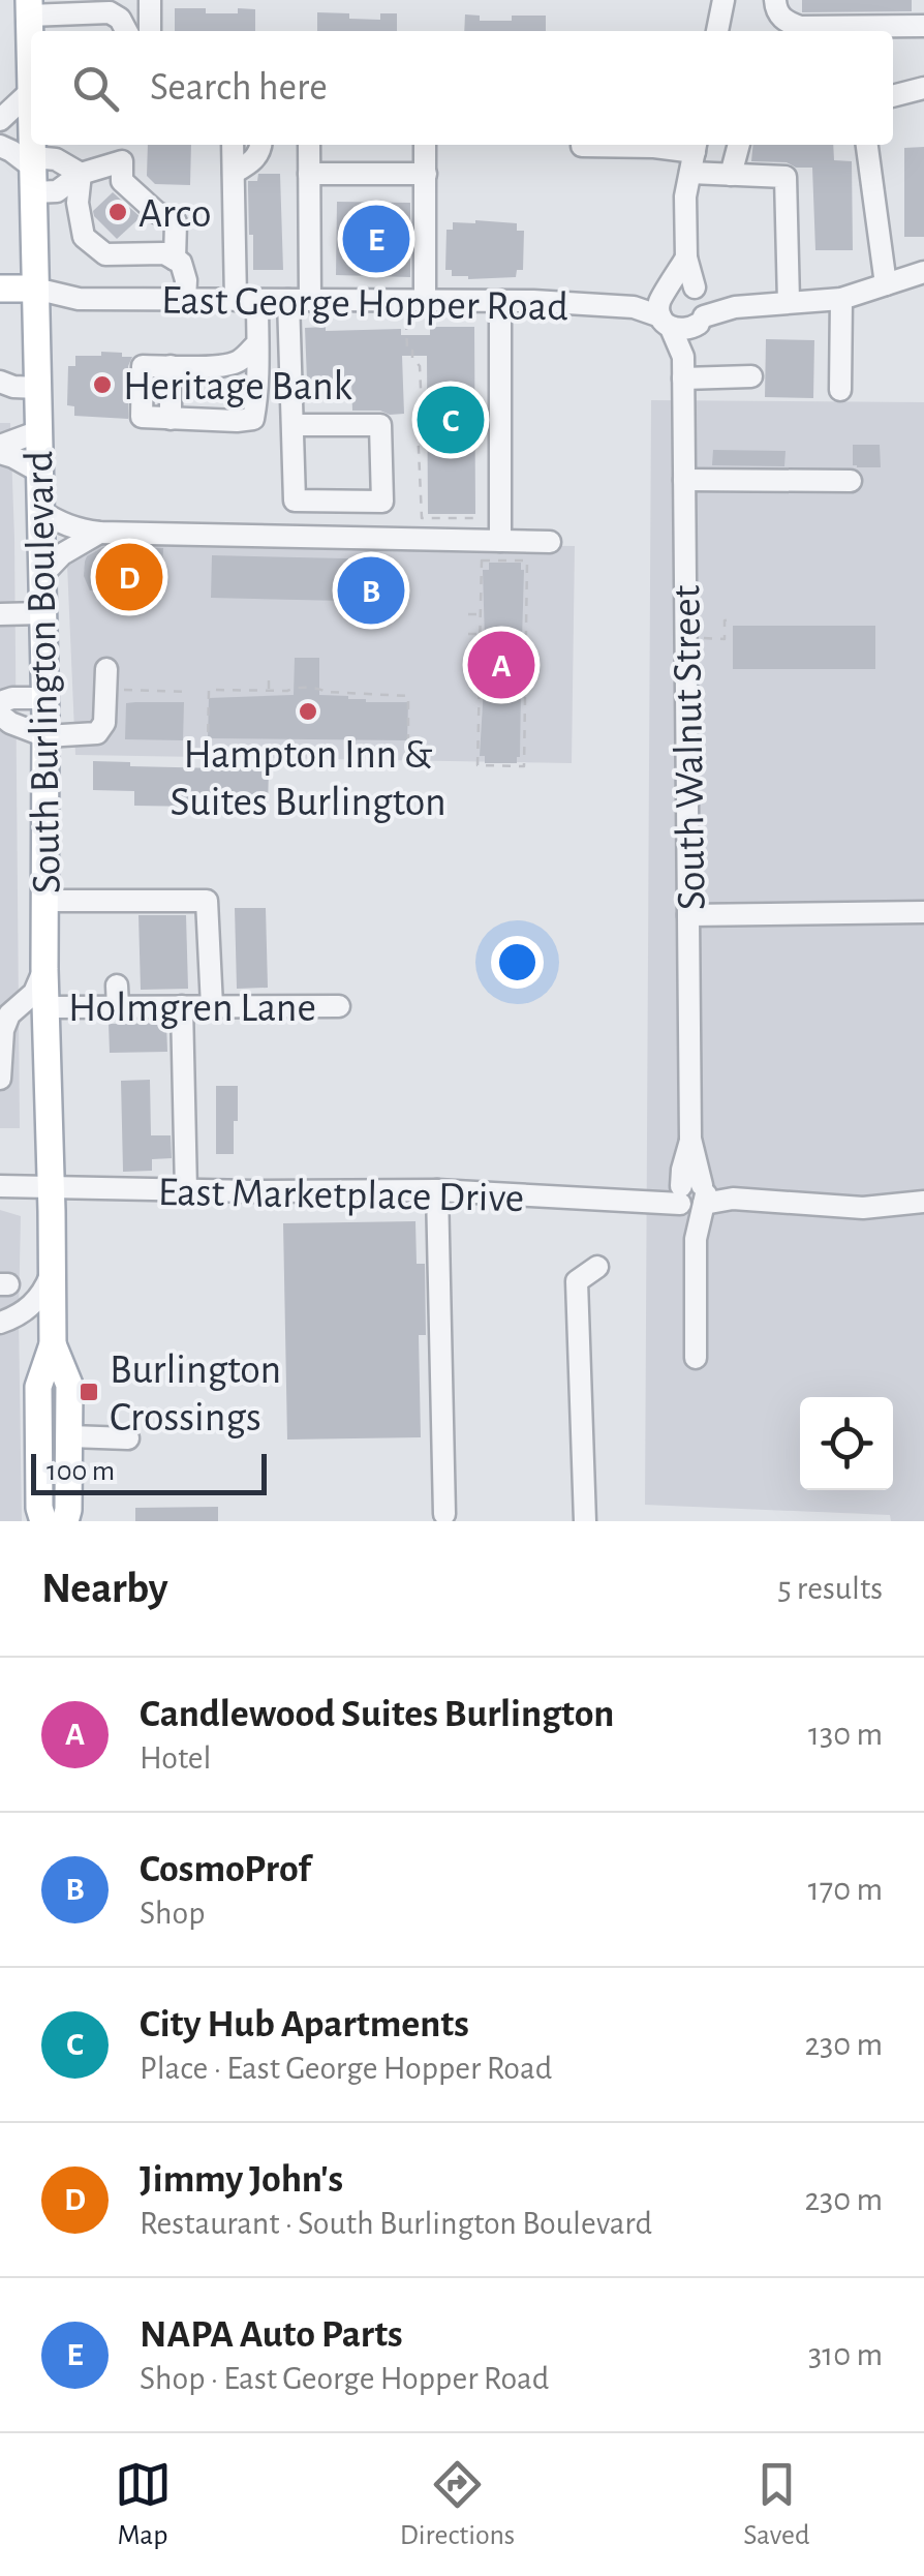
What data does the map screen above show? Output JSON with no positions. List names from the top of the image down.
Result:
{
  "streets": {
    "main road": ["South Burlington Boulevard"],
    "street": [
      "East George Hopper Road",
      "South Walnut Street",
      "Holmgren Lane",
      "East Marketplace Drive"
    ]
  },
  "crossings": [
    ["East George Hopper Road", "South Burlington Boulevard"],
    ["East George Hopper Road", "South Walnut Street"],
    ["South Burlington Boulevard", "Holmgren Lane"],
    ["South Burlington Boulevard", "East Marketplace Drive"],
    ["South Walnut Street", "East Marketplace Drive"]
  ],
  "places": {
    "other": ["Arco", "Heritage Bank", "Hampton Inn & Suites Burlington"],
    "transit": ["Burlington Crossings"]
  },
  "scale_bar": "100 m",
  "page": {
    "search": "Search here",
    "pins": [
      "E",
      "C",
      "D",
      "B",
      "A"
    ],
    "scale": "100 m",
    "heading": ["Nearby", "5 results"],
    "list": [
      {
        "mark": "A",
        "name": "Candlewood Suites Burlington",
        "note": "Hotel",
        "value": "130 m"
      },
      {
        "mark": "B",
        "name": "CosmoProf",
        "note": "Shop",
        "value": "170 m"
      },
      {
        "mark": "C",
        "name": "City Hub Apartments",
        "note": "Place · East George Hopper Road",
        "value": "230 m"
      },
      {
        "mark": "D",
        "name": "Jimmy John's",
        "note": "Restaurant · South Burlington Boulevard",
        "value": "230 m"
      },
      {
        "mark": "E",
        "name": "NAPA Auto Parts",
        "note": "Shop · East George Hopper Road",
        "value": "310 m"
      }
    ],
    "nav": ["Map", "Directions", "Saved"]
  }
}
